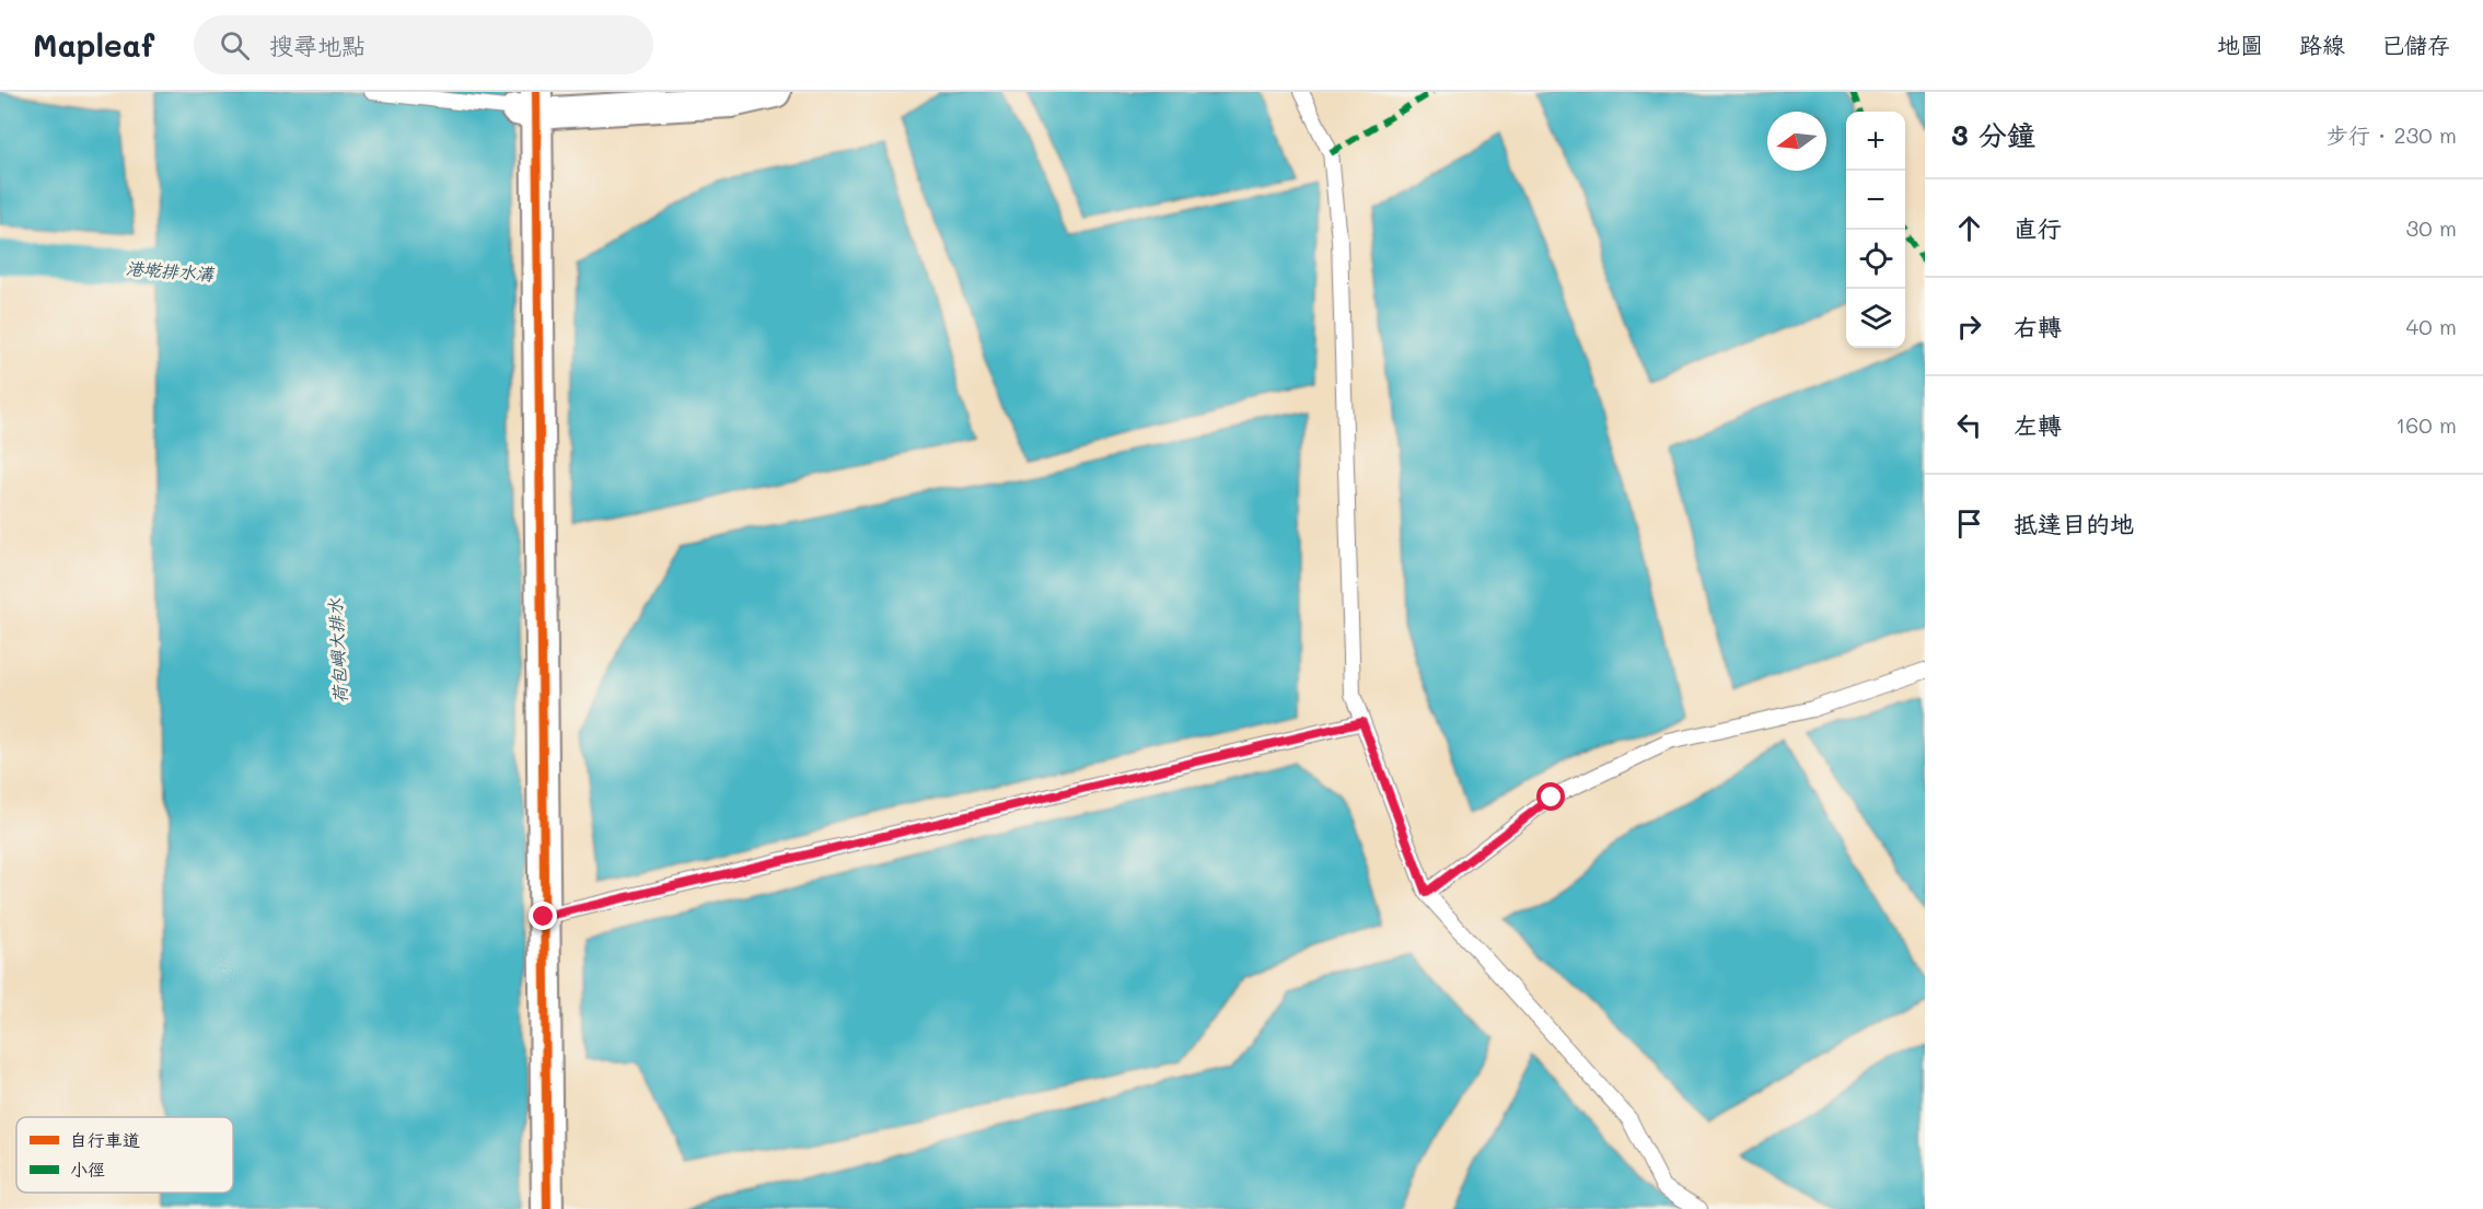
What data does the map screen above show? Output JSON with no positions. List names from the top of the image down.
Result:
{
  "water": ["港墘排水溝", "荷包嶼大排水"],
  "legend": ["自行車道", "小徑"],
  "north": "left",
  "page": {
    "header": "Mapleaf",
    "search": "搜尋地點",
    "nav": ["地圖", "路線", "已儲存"],
    "heading": ["3 分鐘", "步行 · 230 m"],
    "map_buttons": ["+", "−"],
    "list": [
      ["直行", "30 m"],
      ["右轉", "40 m"],
      ["左轉", "160 m"],
      "抵達目的地"
    ]
  }
}
